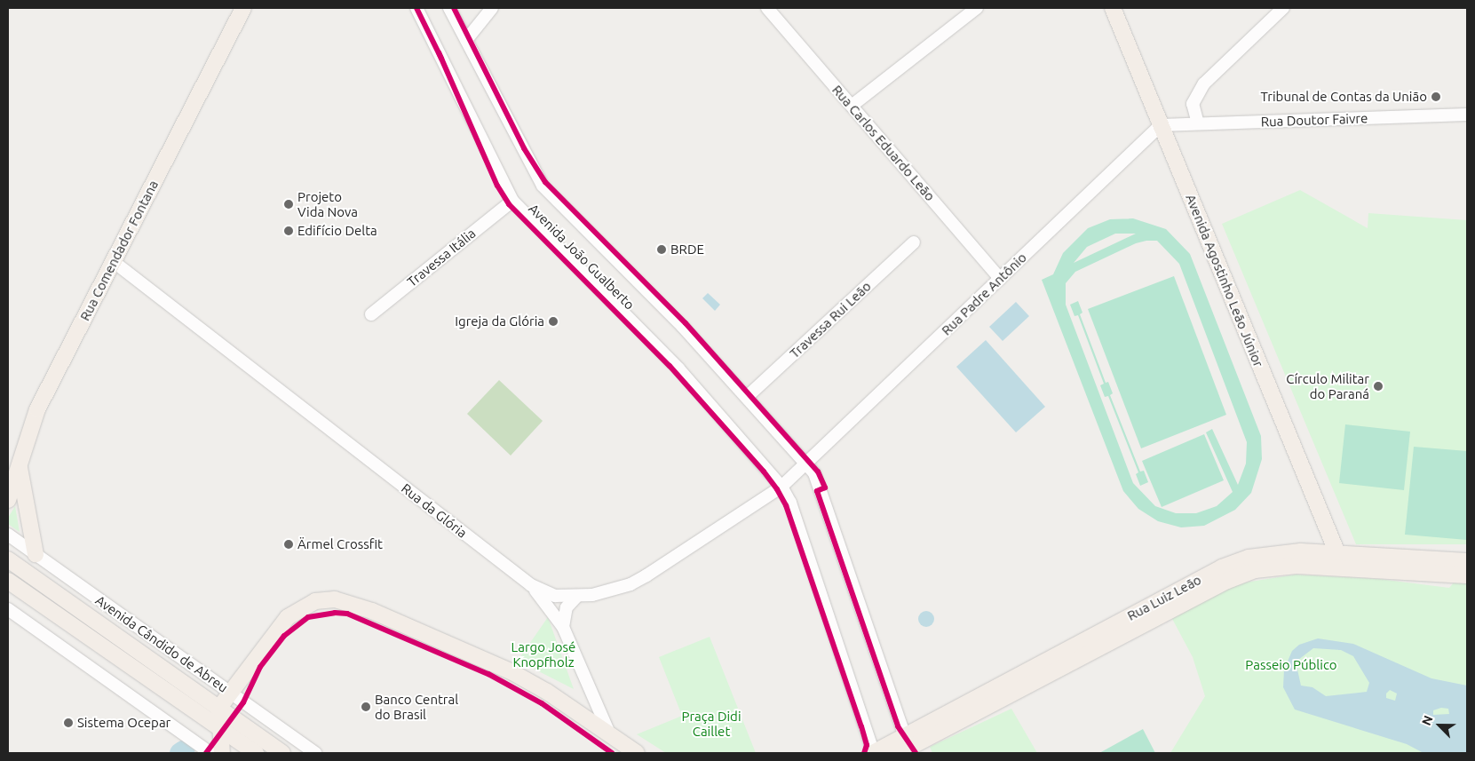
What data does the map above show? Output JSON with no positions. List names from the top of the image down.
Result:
{
  "streets": {
    "main road": [
      "Rua Comendador Fontana",
      "Avenida Agostinho Leão Júnior",
      "Rua Luiz Leão",
      "Avenida Cândido de Abreu"
    ],
    "street": [
      "Rua Doutor Faivre",
      "Rua Carlos Eduardo Leão",
      "Avenida João Gualberto",
      "Travessa Itália",
      "Rua Padre Antônio",
      "Travessa Rui Leão",
      "Rua da Glória"
    ]
  },
  "crossings": [
    ["Rua Doutor Faivre", "Avenida Agostinho Leão Júnior"],
    ["Rua Doutor Faivre", "Rua Padre Antônio"],
    ["Rua Carlos Eduardo Leão", "Rua Padre Antônio"],
    ["Rua Comendador Fontana", "Rua da Glória"],
    ["Avenida João Gualberto", "Travessa Itália"],
    ["Avenida João Gualberto", "Rua Padre Antônio"],
    ["Avenida João Gualberto", "Travessa Rui Leão"],
    ["Avenida João Gualberto", "Rua da Glória"],
    ["Avenida João Gualberto", "Rua Luiz Leão"],
    ["Avenida Agostinho Leão Júnior", "Rua Padre Antônio"],
    ["Avenida Agostinho Leão Júnior", "Rua Luiz Leão"],
    ["Rua Padre Antônio", "Rua da Glória"]
  ],
  "parks": ["Largo José Knopfholz", "Passeio Público", "Praça Didi Caillet"],
  "places": [
    "Tribunal de Contas da União",
    "Projeto Vida Nova",
    "Edifício Delta",
    "BRDE",
    "Igreja da Glória",
    "Círculo Militar do Paraná",
    "Ärmel Crossfit",
    "Banco Central do Brasil",
    "Sistema Ocepar"
  ],
  "north": "top left"
}
